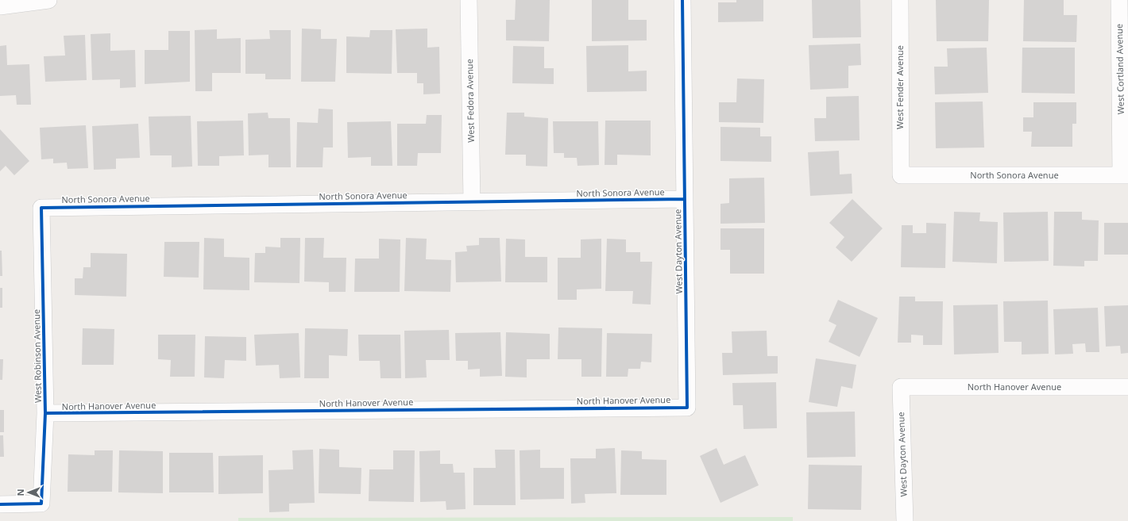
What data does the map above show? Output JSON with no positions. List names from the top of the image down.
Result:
{
  "streets": {
    "street": [
      "West Cortland Avenue",
      "West Fender Avenue",
      "West Fedora Avenue",
      "North Sonora Avenue",
      "West Dayton Avenue",
      "West Robinson Avenue",
      "North Hanover Avenue"
    ]
  },
  "crossings": [
    ["West Cortland Avenue", "North Sonora Avenue"],
    ["West Fender Avenue", "North Sonora Avenue"],
    ["West Fedora Avenue", "North Sonora Avenue"],
    ["North Sonora Avenue", "West Dayton Avenue"],
    ["North Sonora Avenue", "West Robinson Avenue"],
    ["West Dayton Avenue", "North Hanover Avenue"],
    ["West Robinson Avenue", "North Hanover Avenue"]
  ],
  "north": "left"
}
